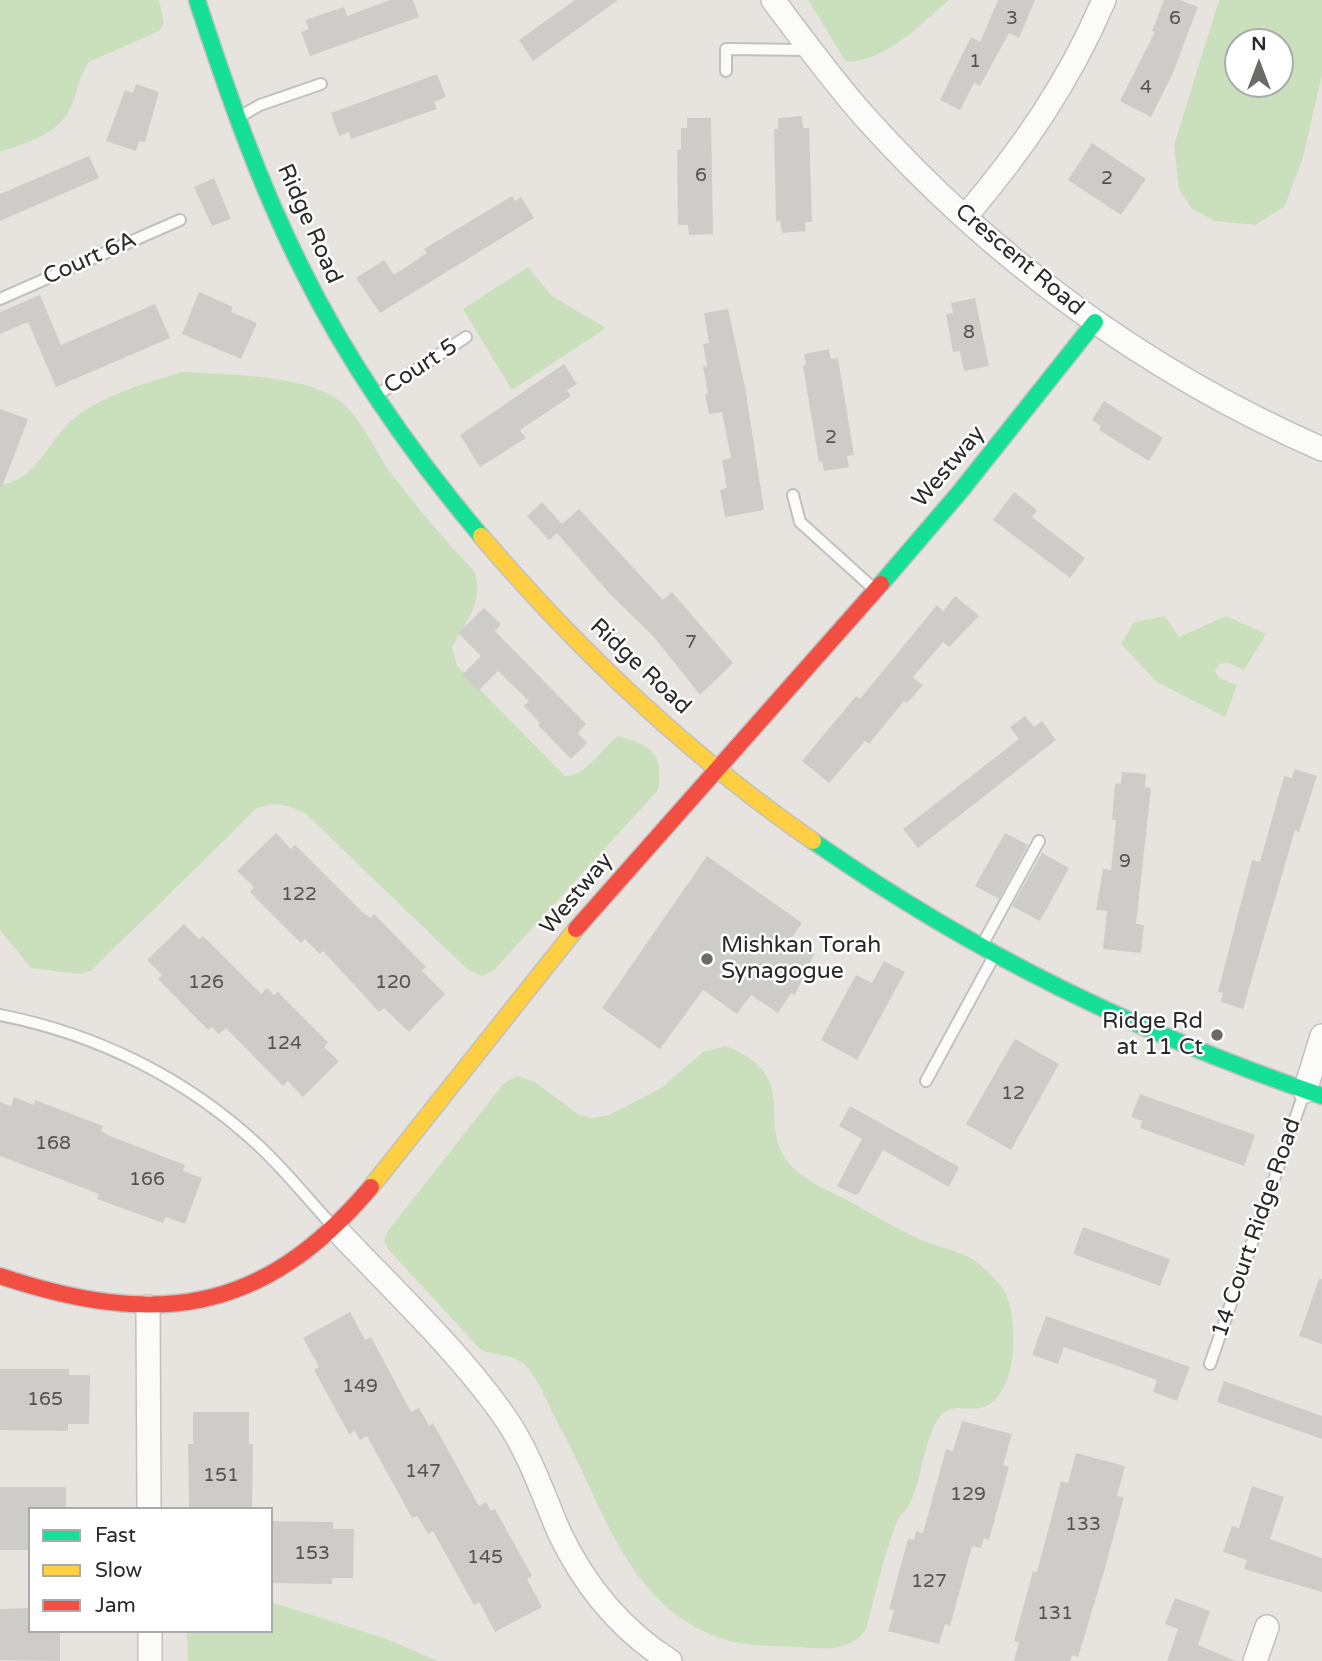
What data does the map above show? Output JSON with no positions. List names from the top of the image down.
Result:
{
  "streets": {
    "street": ["Ridge Road", "Crescent Road", "Westway"],
    "lane": ["Court 6A", "Court 5", "14 Court Ridge Road"]
  },
  "crossings": [
    ["Ridge Road", "Court 5"],
    ["Ridge Road", "Westway"],
    ["Ridge Road", "14 Court Ridge Road"],
    ["Crescent Road", "Westway"]
  ],
  "places": ["Mishkan Torah Synagogue", "Ridge Rd at 11 Ct"],
  "house_numbers": [
    "3",
    "6",
    "1",
    "4",
    "6",
    "2",
    "8",
    "2",
    "7",
    "9",
    "122",
    "126",
    "120",
    "124",
    "12",
    "168",
    "166",
    "149",
    "165",
    "147",
    "151",
    "129",
    "133",
    "153",
    "145",
    "127",
    "131"
  ],
  "legend": ["Fast", "Slow", "Jam"],
  "north": "top"
}
